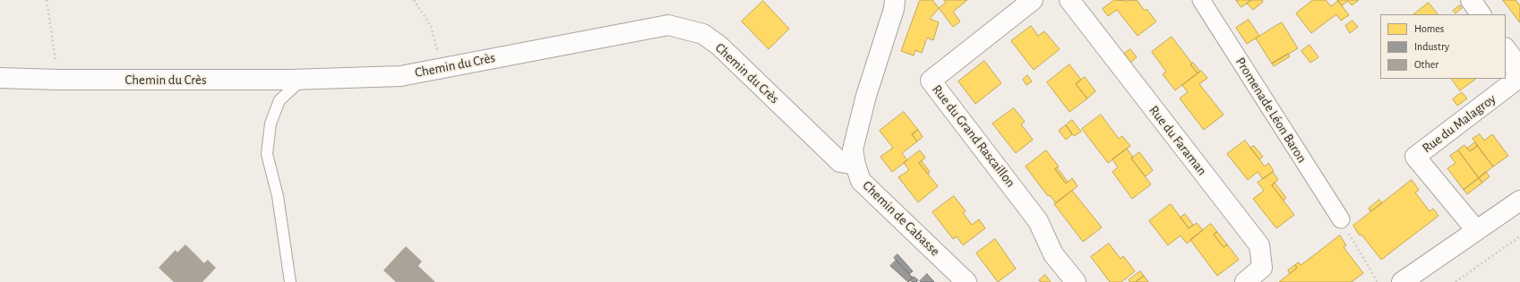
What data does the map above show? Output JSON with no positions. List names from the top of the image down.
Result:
{
  "streets": {
    "street": [
      "Chemin du Crès",
      "Promenade Léon Baron",
      "Rue du Malagroy",
      "Rue du Grand Rascaillon",
      "Rue du Faraman",
      "Chemin de Cabasse"
    ]
  },
  "crossings": [
    ["Chemin du Crès", "Chemin de Cabasse"]
  ],
  "legend": ["Homes", "Industry", "Other"]
}
